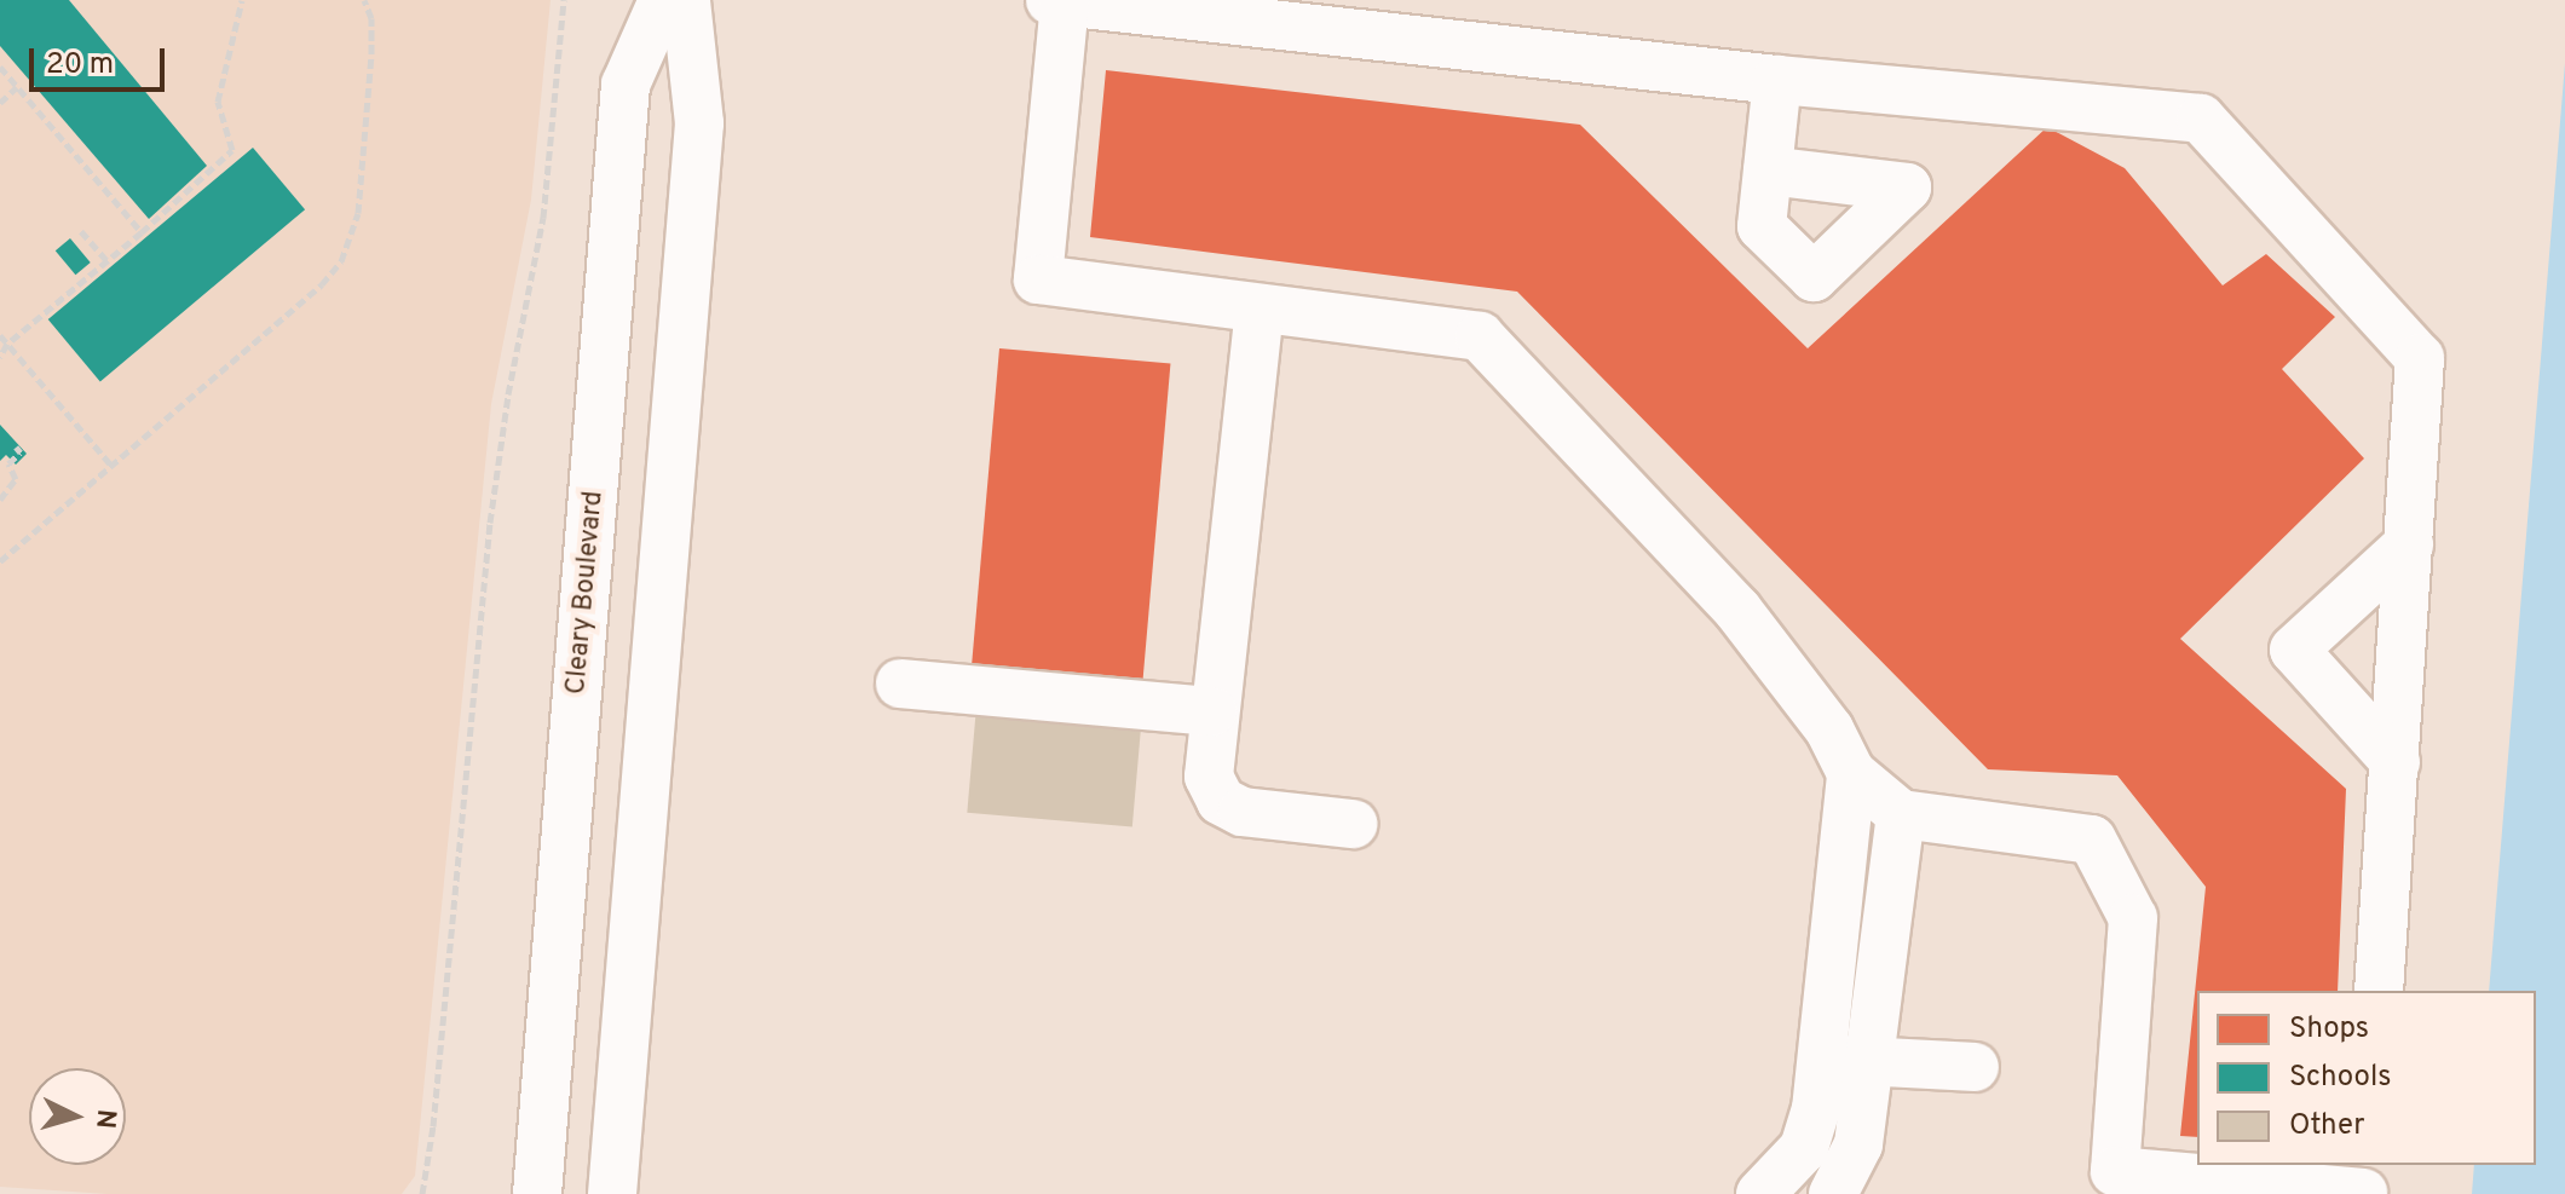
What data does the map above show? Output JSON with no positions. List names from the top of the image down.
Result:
{
  "streets": {
    "street": ["Cleary Boulevard"]
  },
  "legend": ["Shops", "Schools", "Other"],
  "scale_bar": "20 m",
  "north": "right"
}
